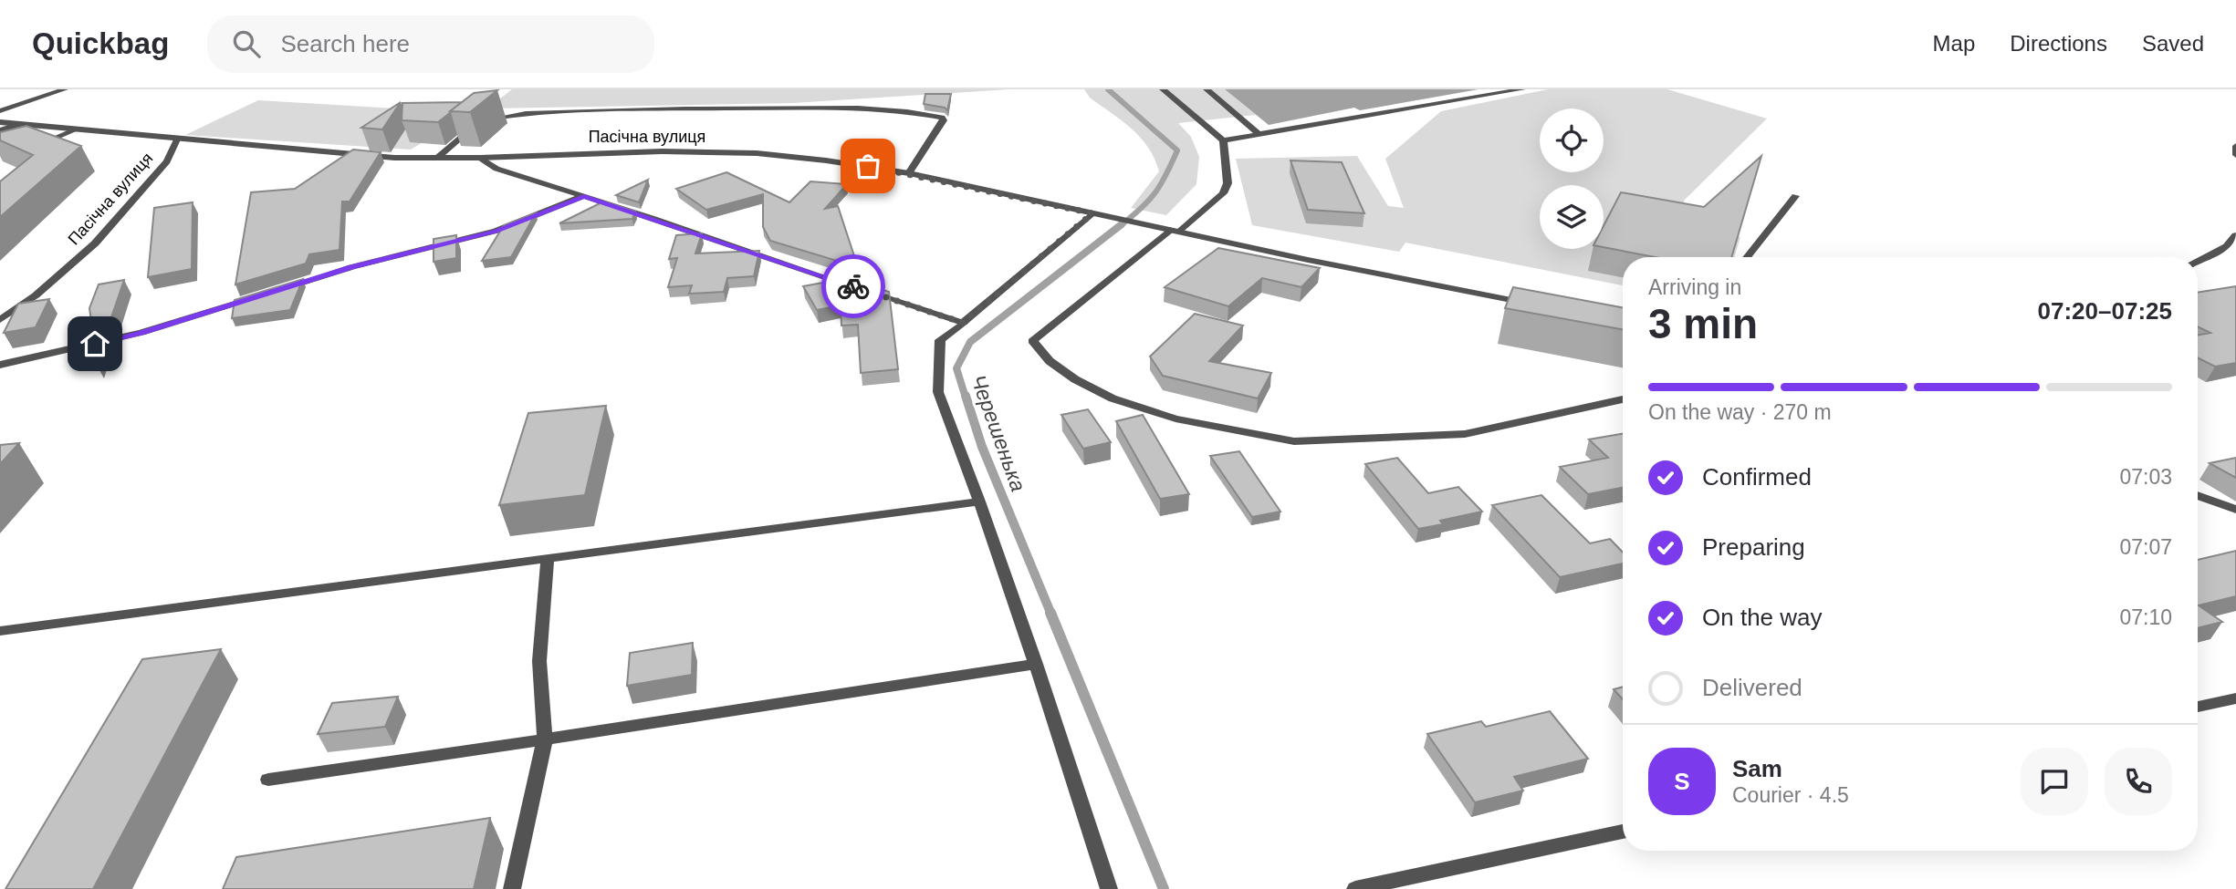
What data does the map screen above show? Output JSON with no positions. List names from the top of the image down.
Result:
{
  "streets": {
    "street": ["Пасічна вулиця"]
  },
  "water": ["Черешенька"],
  "page": {
    "header": "Quickbag",
    "search": "Search here",
    "nav": ["Map", "Directions", "Saved"],
    "heading": ["3 min", "Arriving in", "07:20–07:25"],
    "panel": ["Sam", "Courier · 4.5"],
    "bar": "On the way · 270 m",
    "list": [
      ["Confirmed", "07:03"],
      ["Preparing", "07:07"],
      ["On the way", "07:10"],
      "Delivered"
    ],
    "round": "S"
  }
}
